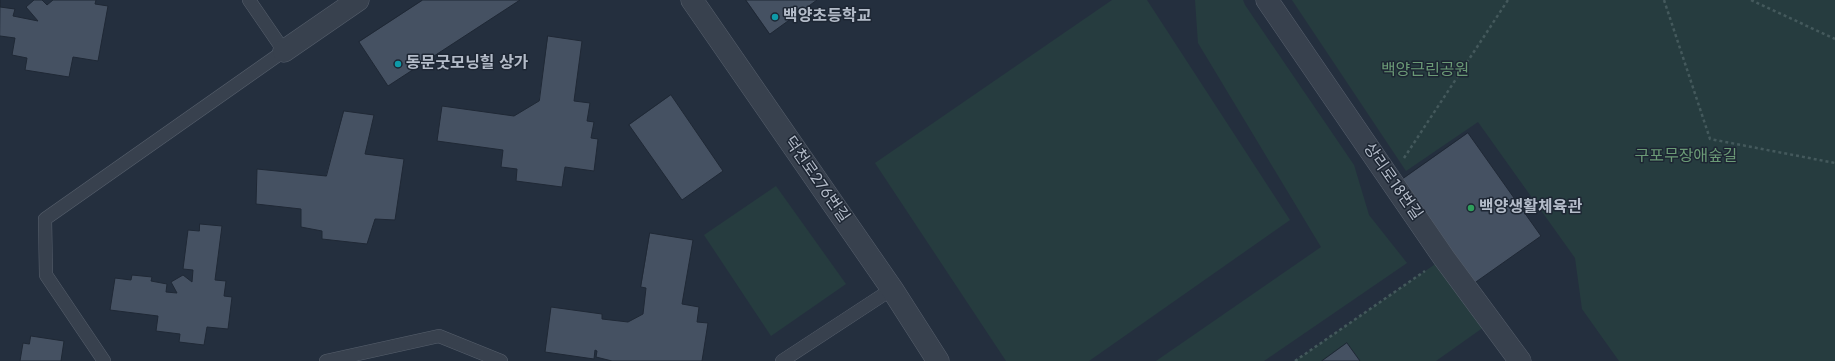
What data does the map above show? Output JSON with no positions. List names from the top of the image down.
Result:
{
  "streets": {
    "street": ["덕천로276번길", "상리로18번길"]
  },
  "parks": ["백양근린공원", "구포무장애숲길"],
  "places": ["백양초등학교", "동문굿모닝힐 상가", "백양생활체육관"]
}
